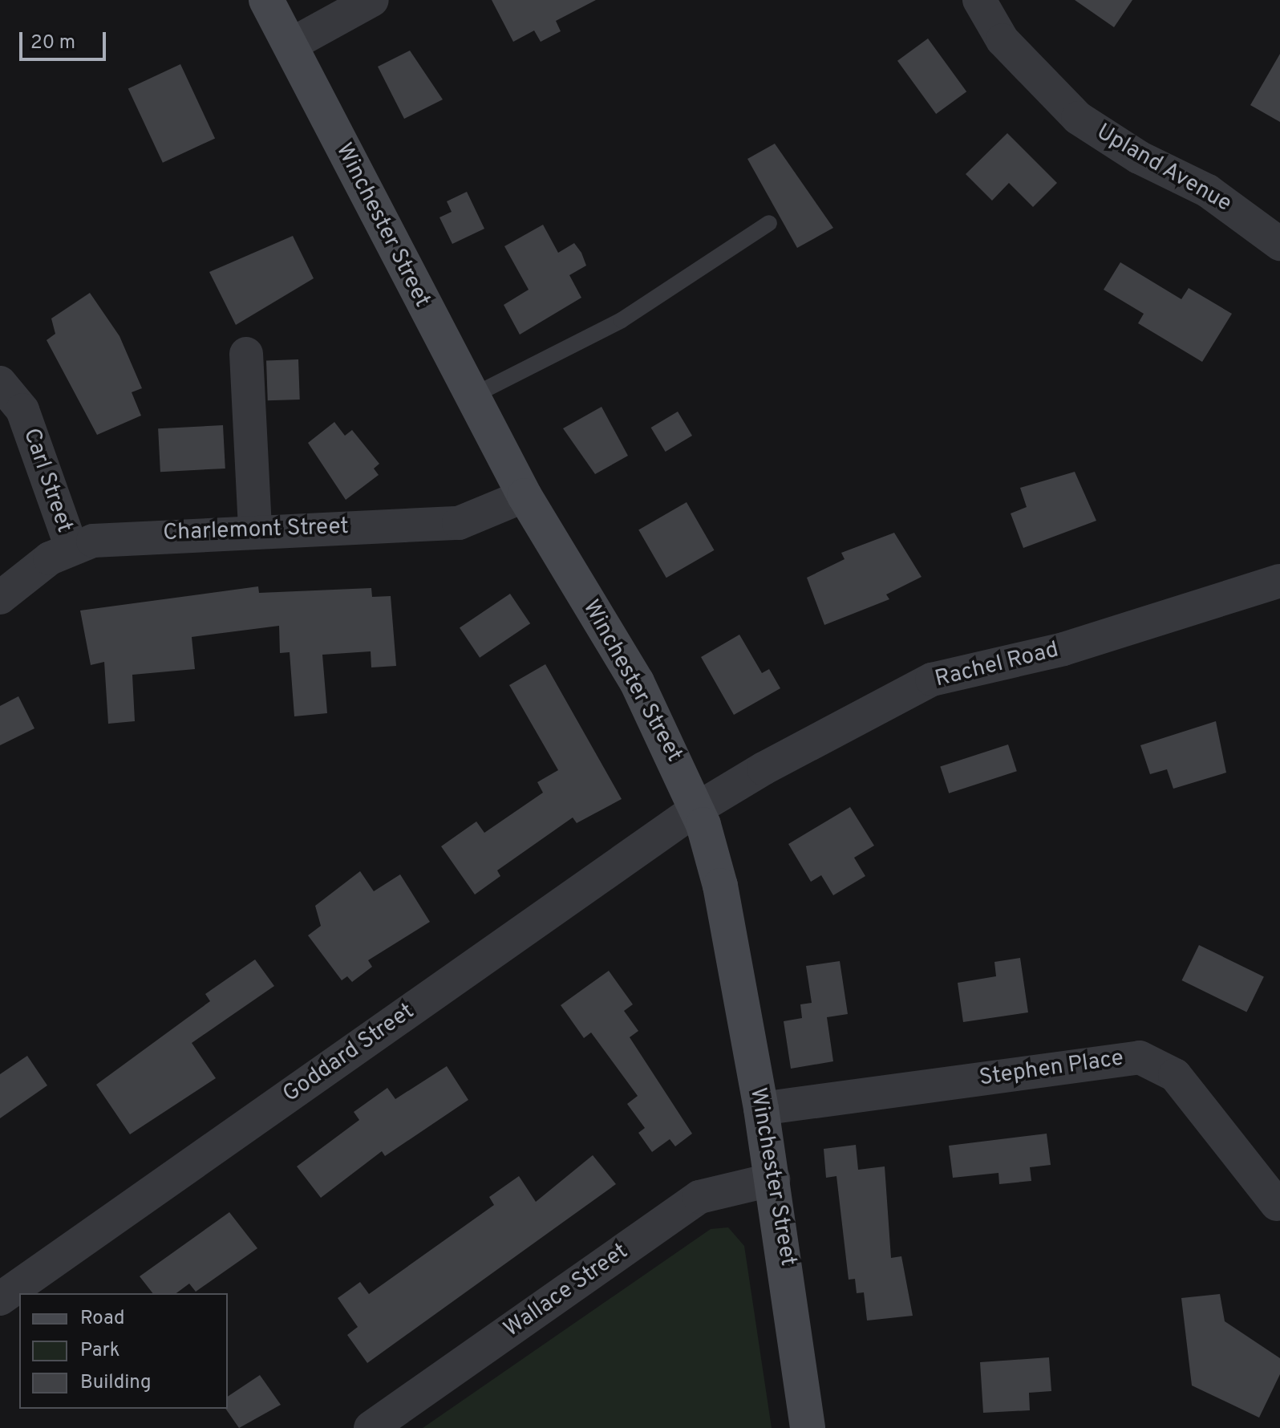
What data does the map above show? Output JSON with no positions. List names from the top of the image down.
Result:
{
  "streets": {
    "street": [
      "Upland Avenue",
      "Winchester Street",
      "Carl Street",
      "Charlemont Street",
      "Rachel Road",
      "Goddard Street",
      "Stephen Place",
      "Wallace Street"
    ]
  },
  "crossings": [
    ["Winchester Street", "Charlemont Street"],
    ["Winchester Street", "Rachel Road"],
    ["Winchester Street", "Goddard Street"],
    ["Winchester Street", "Stephen Place"],
    ["Winchester Street", "Wallace Street"],
    ["Carl Street", "Charlemont Street"],
    ["Rachel Road", "Goddard Street"]
  ],
  "legend": ["Road", "Park", "Building"],
  "scale_bar": "20 m"
}
